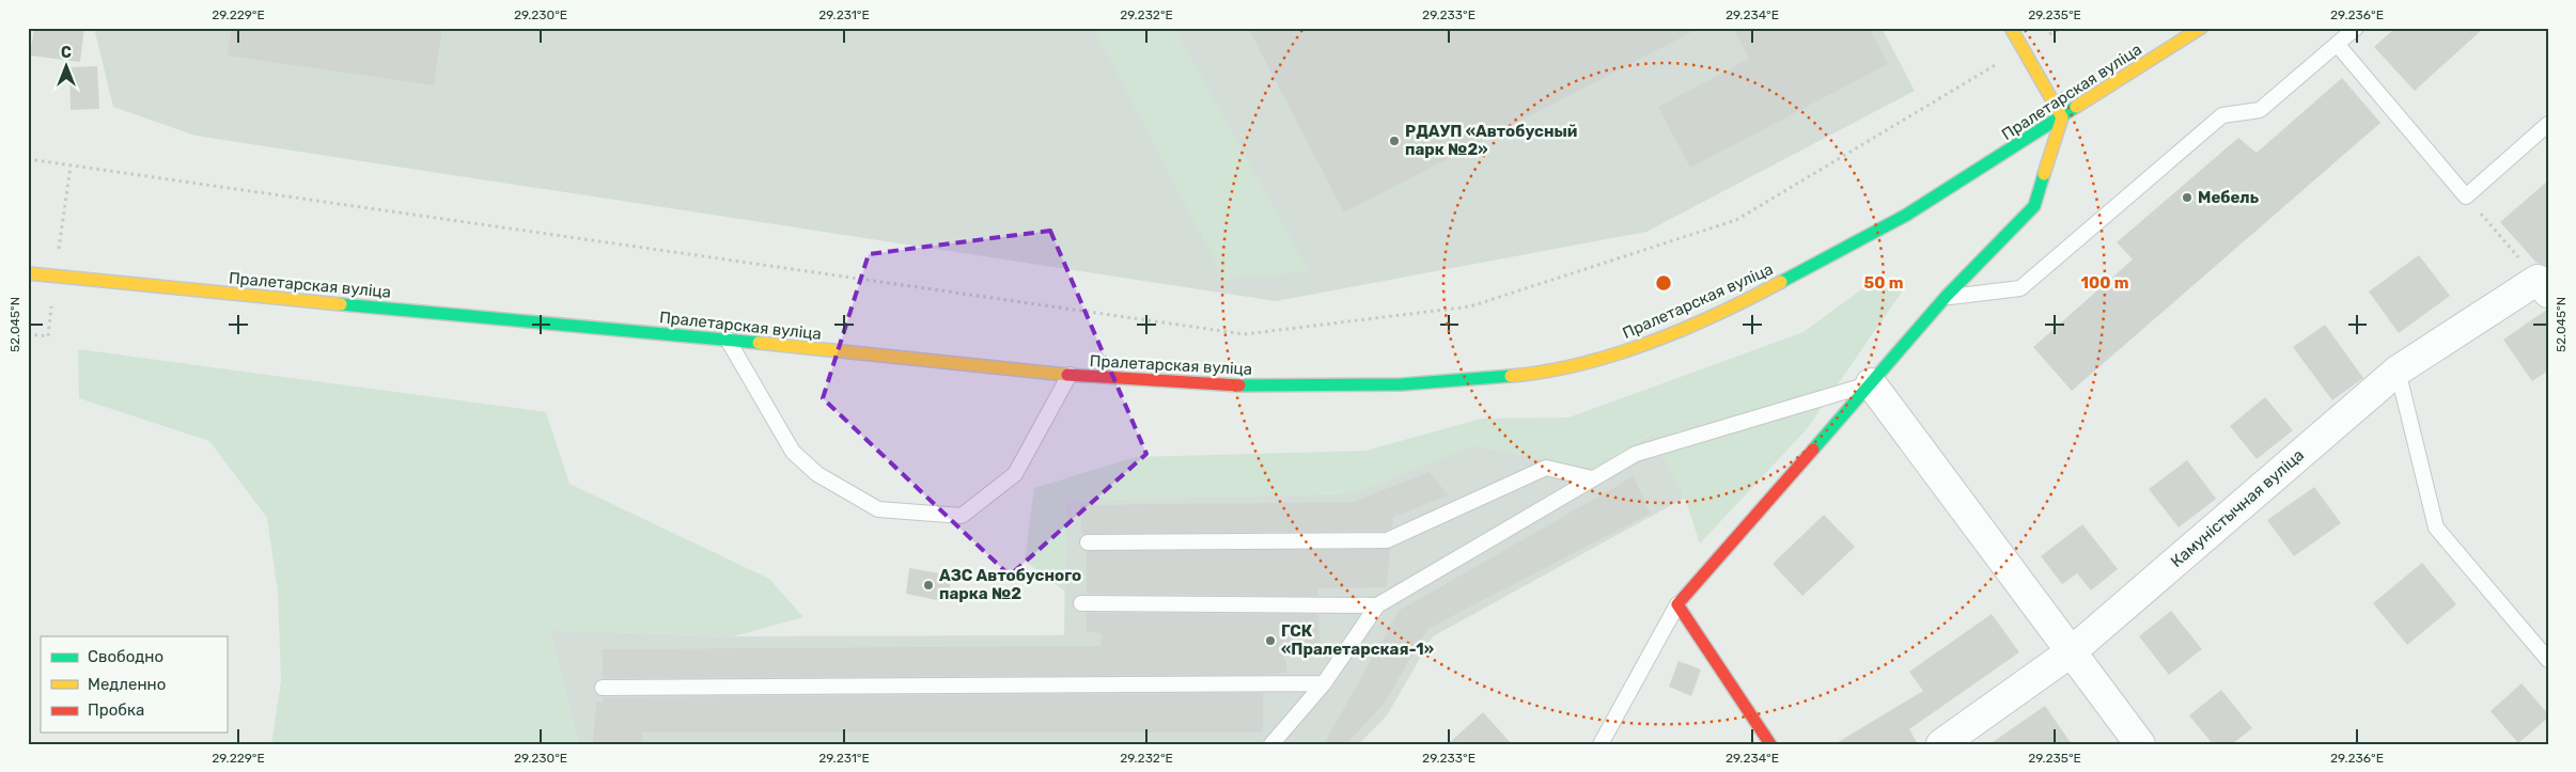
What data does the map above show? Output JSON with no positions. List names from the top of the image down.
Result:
{
  "streets": {
    "main road": ["Пралетарская вуліца"],
    "street": ["Камуністычная вуліца"]
  },
  "places": [
    "РДАУП «Автобусный парк №2»",
    "Мебель",
    "АЗС Автобусного парка №2",
    "ГСК «Пралетарская-1»"
  ],
  "legend": ["Свободно", "Медленно", "Пробка"],
  "north": "top",
  "coordinates": [
    "29.229°E",
    "29.230°E",
    "29.231°E",
    "29.232°E",
    "29.233°E",
    "29.234°E",
    "29.235°E",
    "29.236°E",
    "52.045°N"
  ],
  "rings": ["50 m", "100 m"]
}
